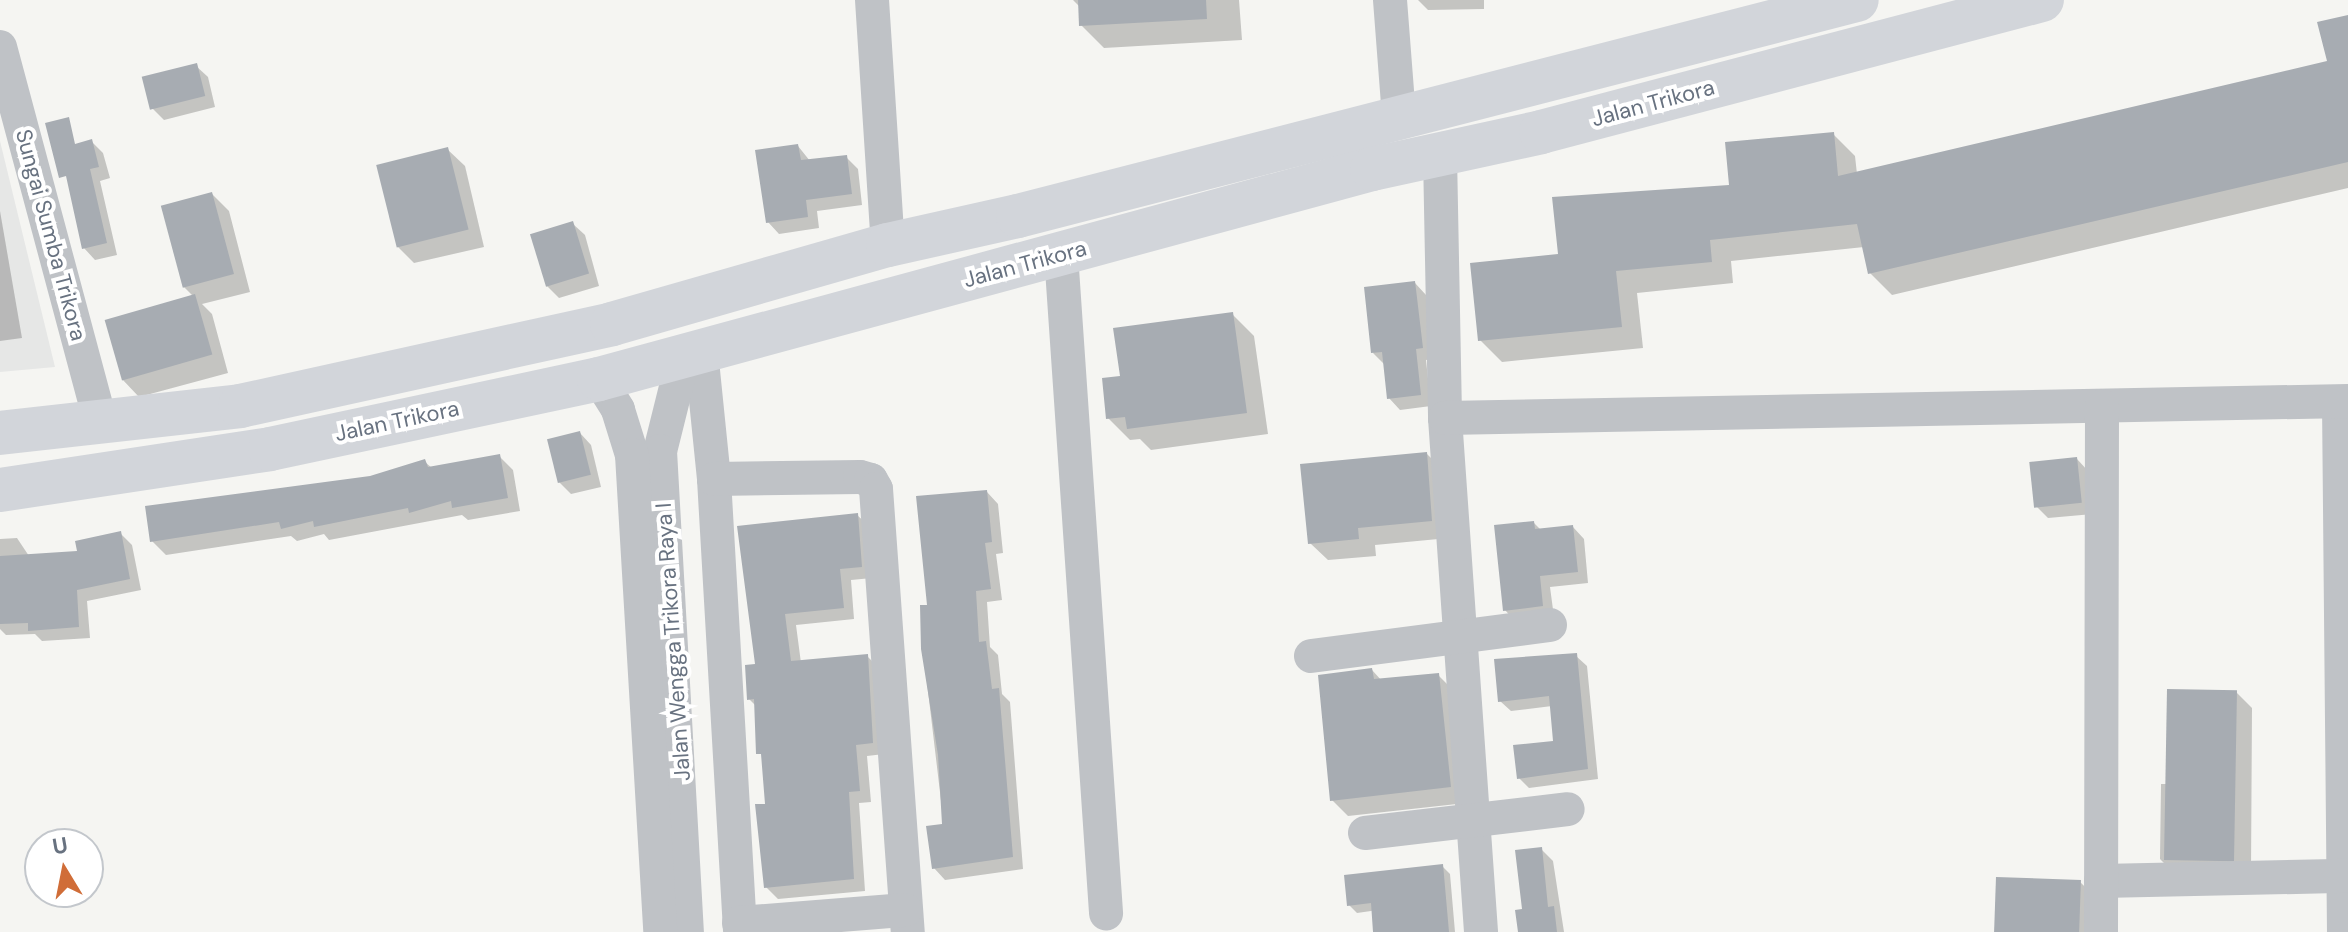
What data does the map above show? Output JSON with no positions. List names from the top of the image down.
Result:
{
  "streets": {
    "main road": ["Jalan Trikora"],
    "street": ["Sungai Sumba Trikora", "Jalan Wengga Trikora Raya I"]
  },
  "crossings": [
    ["Jalan Trikora", "Jalan Wengga Trikora Raya I"]
  ],
  "north": "top"
}
